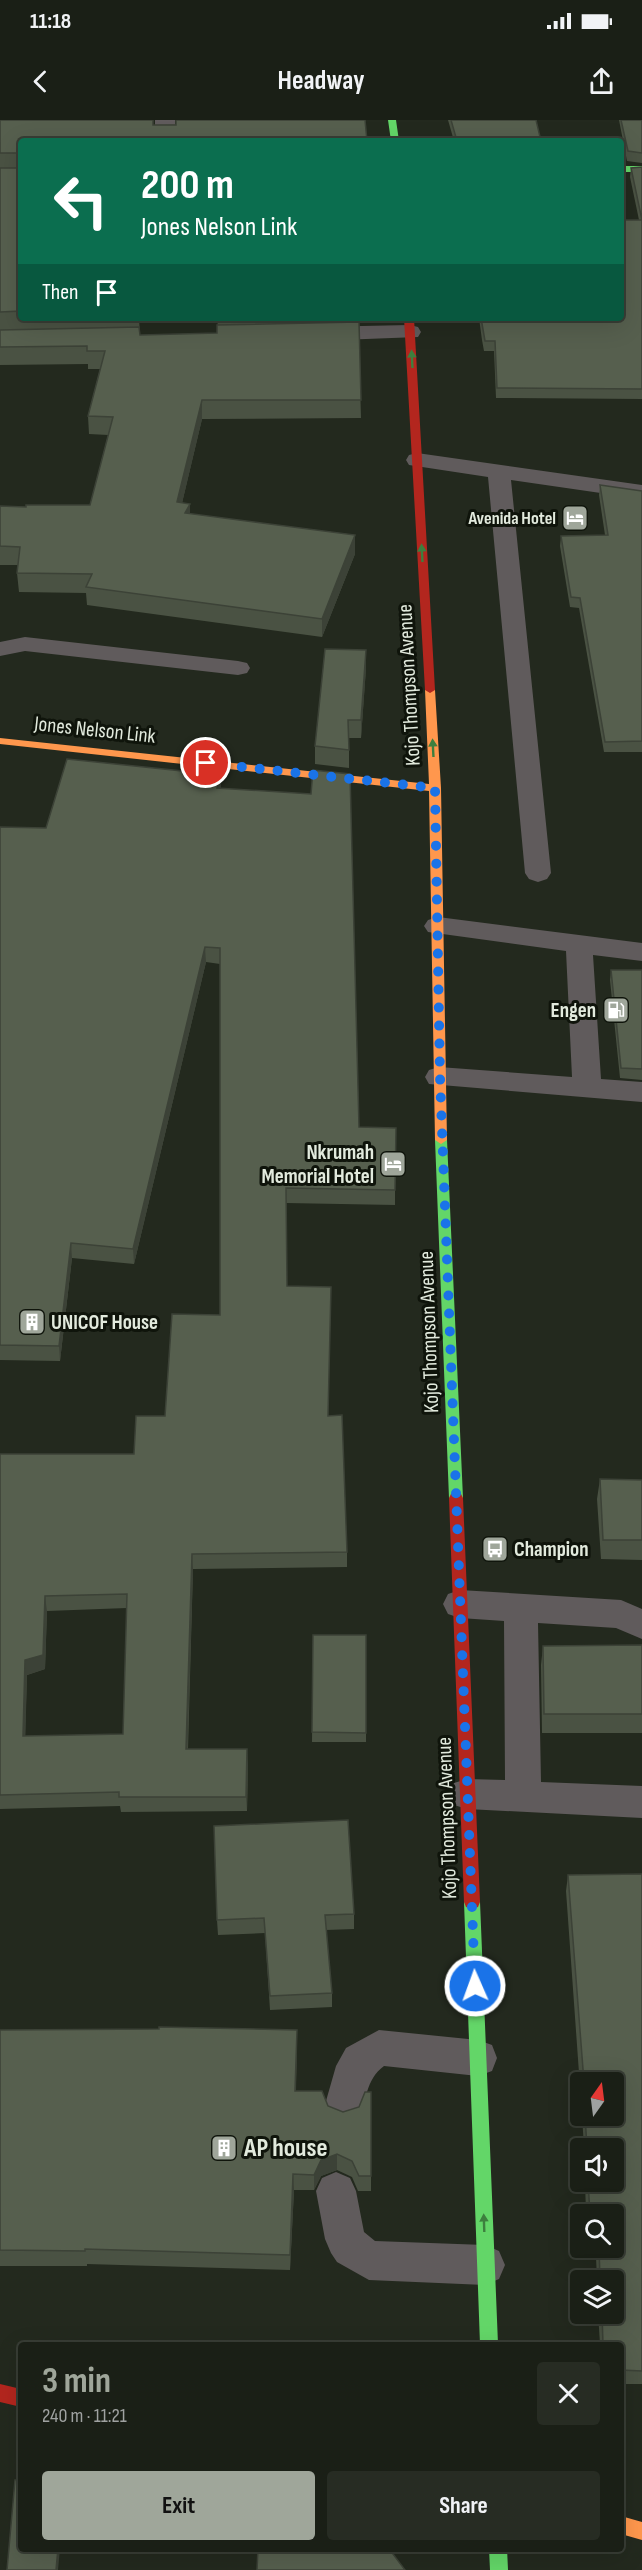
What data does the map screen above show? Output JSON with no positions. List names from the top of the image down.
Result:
{
  "streets": {
    "main road": ["Kojo Thompson Avenue", "Jones Nelson Link"]
  },
  "crossings": [
    ["Kojo Thompson Avenue", "Jones Nelson Link"]
  ],
  "places": {
    "hotel": ["Avenida Hotel", "Nkrumah Memorial Hotel"],
    "fuel station": ["Engen"],
    "building": ["UNICOF House", "AP house"],
    "bus stop": ["Champion"]
  },
  "north": "top",
  "page": {
    "status": "11:18",
    "header": "Headway",
    "turn": ["200 m", "Jones Nelson Link"],
    "then": "Then",
    "heading": ["3 min", "240 m · 11:21"],
    "buttons": ["Exit", "Share"]
  }
}
